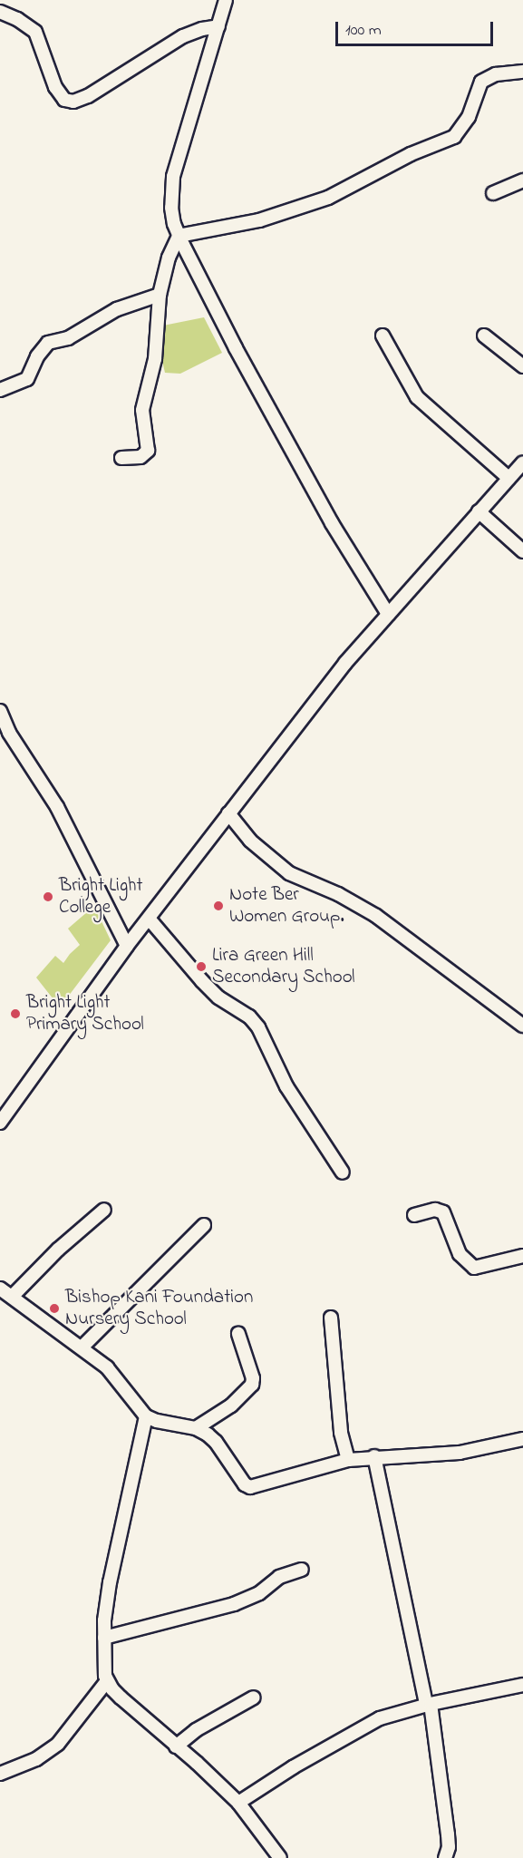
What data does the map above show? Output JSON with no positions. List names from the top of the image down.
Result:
{
  "places": [
    "Bright Light College",
    "Note Ber Women Group.",
    "Lira Green Hill Secondary School",
    "Bright Light Primary School",
    "Bishop Kani Foundation Nursery School"
  ],
  "scale_bar": "100 m"
}
